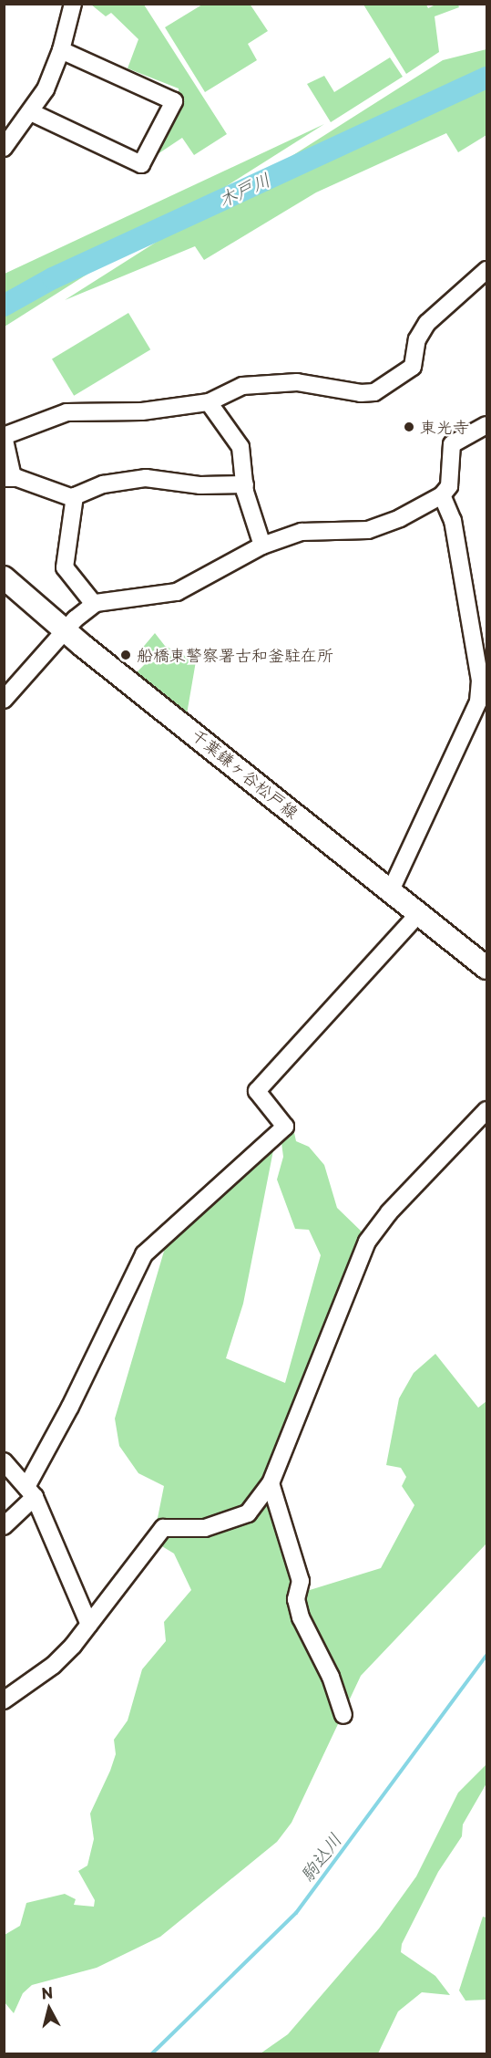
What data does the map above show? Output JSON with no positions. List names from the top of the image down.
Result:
{
  "streets": {
    "main road": ["千葉鎌ヶ谷松戸線"]
  },
  "water": ["木戸川", "駒込川"],
  "places": ["東光寺", "船橋東警察署古和釜駐在所"],
  "north": "top"
}
